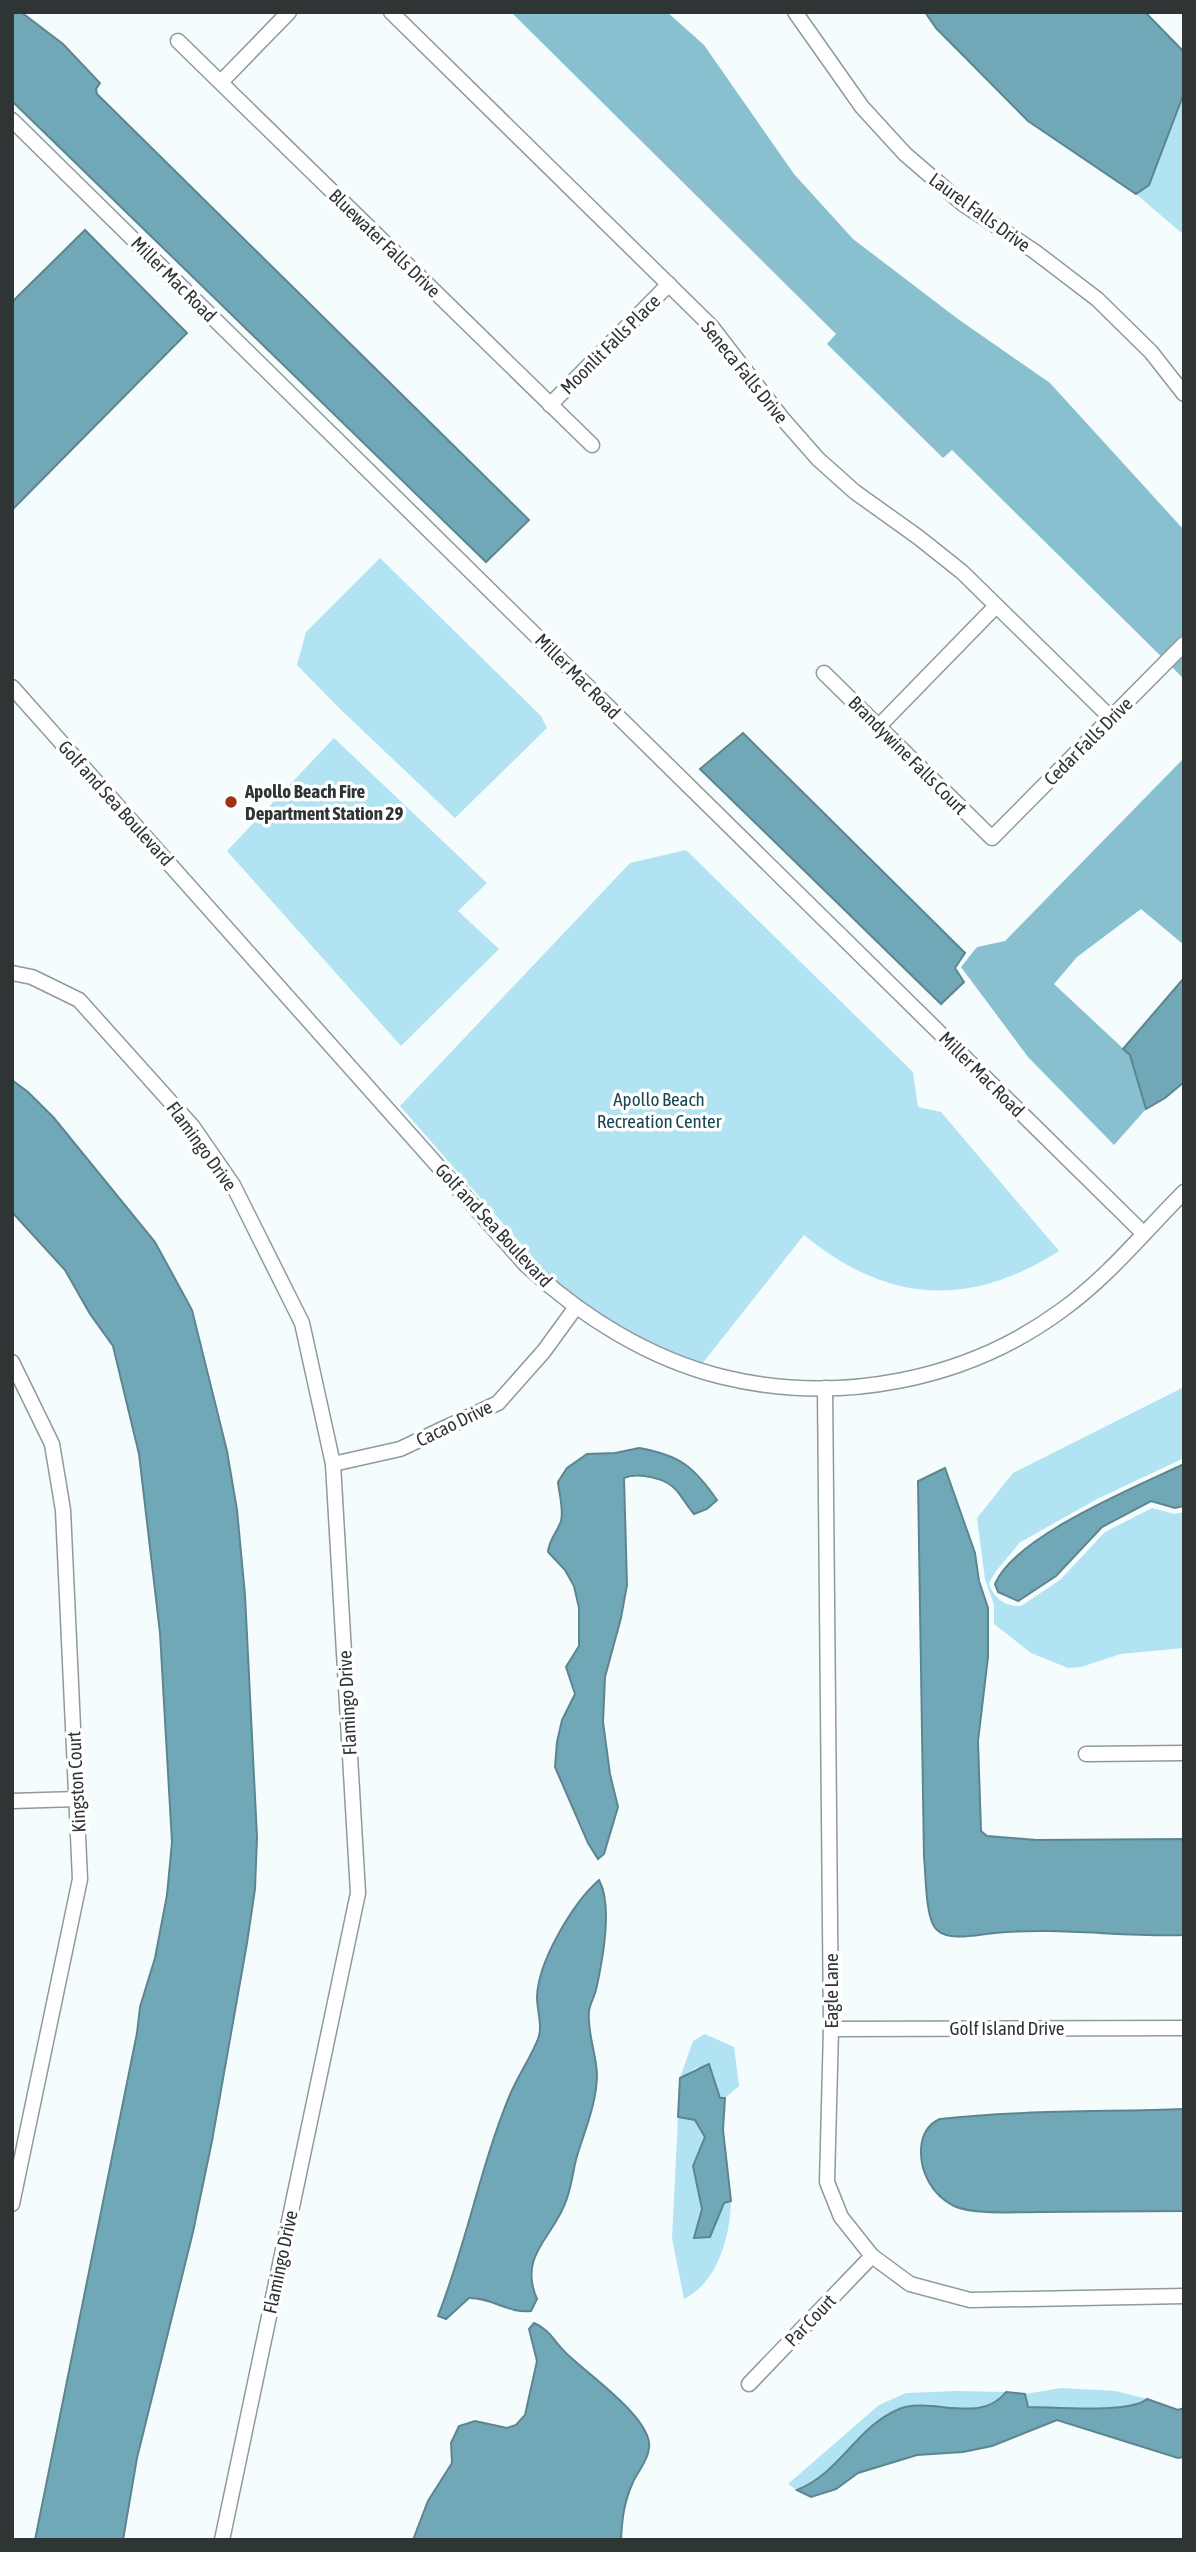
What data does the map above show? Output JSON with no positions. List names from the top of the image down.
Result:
{
  "streets": {
    "street": [
      "Laurel Falls Drive",
      "Bluewater Falls Drive",
      "Miller Mac Road",
      "Moonlit Falls Place",
      "Seneca Falls Drive",
      "Cedar Falls Drive",
      "Brandywine Falls Court",
      "Golf and Sea Boulevard",
      "Flamingo Drive",
      "Cacao Drive",
      "Kingston Court",
      "Eagle Lane",
      "Golf Island Drive",
      "Par Court"
    ]
  },
  "crossings": [
    ["Bluewater Falls Drive", "Moonlit Falls Place"],
    ["Miller Mac Road", "Golf and Sea Boulevard"],
    ["Moonlit Falls Place", "Seneca Falls Drive"],
    ["Seneca Falls Drive", "Cedar Falls Drive"],
    ["Cedar Falls Drive", "Brandywine Falls Court"],
    ["Golf and Sea Boulevard", "Cacao Drive"],
    ["Golf and Sea Boulevard", "Eagle Lane"],
    ["Flamingo Drive", "Cacao Drive"],
    ["Eagle Lane", "Golf Island Drive"],
    ["Eagle Lane", "Par Court"]
  ],
  "parks": ["Apollo Beach Recreation Center"],
  "places": ["Apollo Beach Fire Department Station 29"]
}
